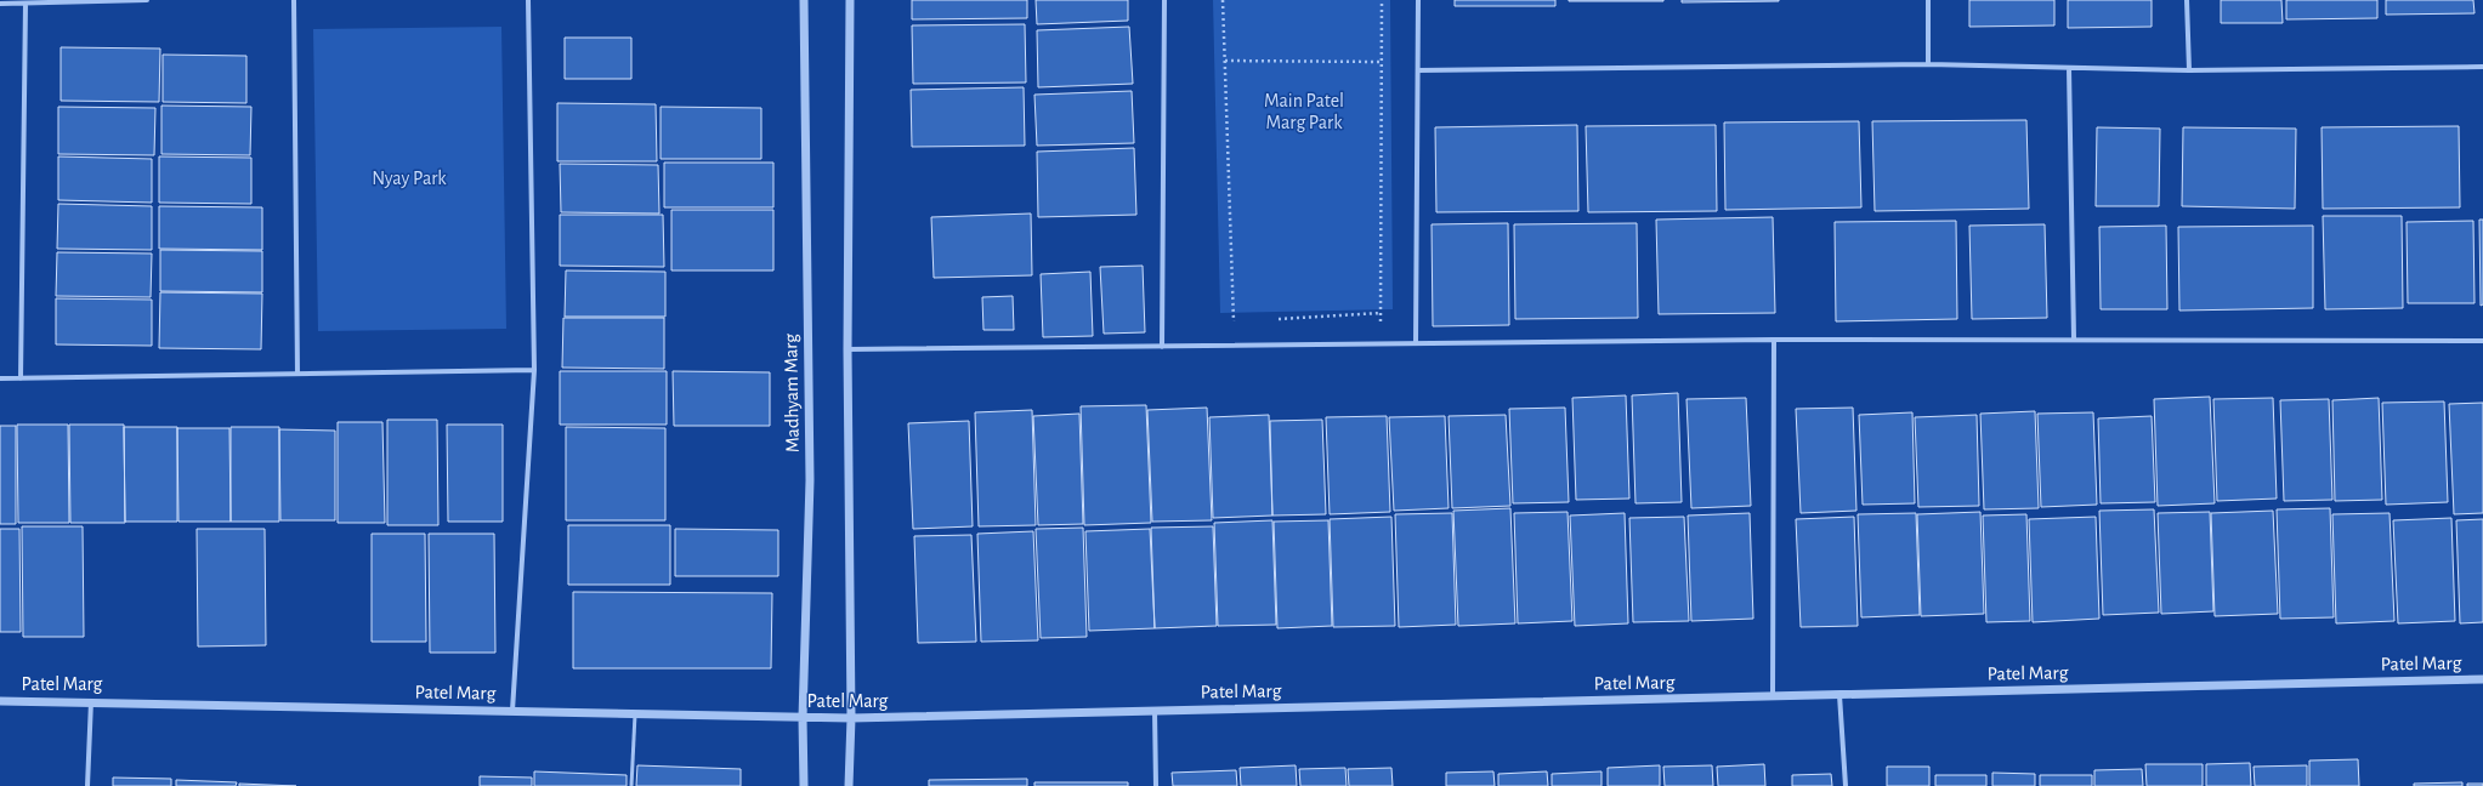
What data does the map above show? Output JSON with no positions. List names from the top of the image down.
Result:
{
  "streets": {
    "street": ["Madhyam Marg", "Patel Marg"]
  },
  "crossings": [
    ["Madhyam Marg", "Patel Marg"]
  ],
  "parks": ["Main Patel Marg Park", "Nyay Park"]
}
